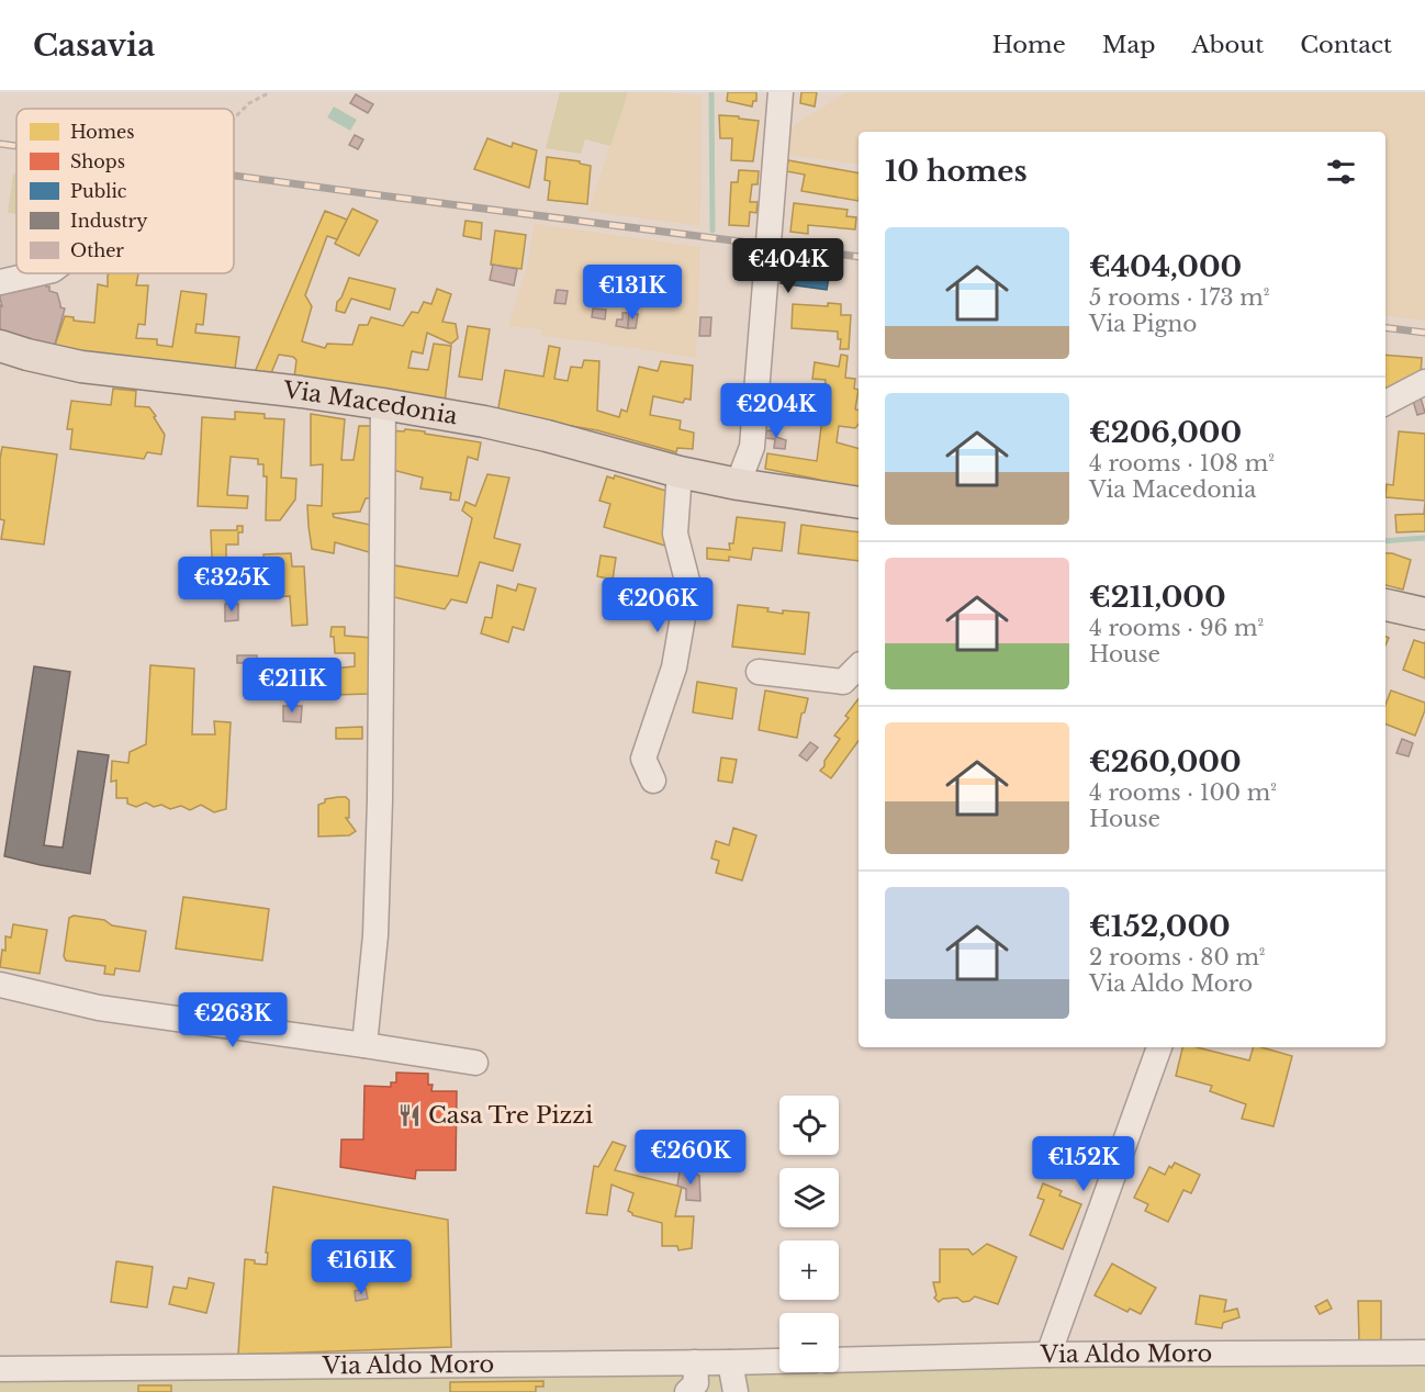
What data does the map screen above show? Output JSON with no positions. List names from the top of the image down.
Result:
{
  "streets": {
    "main road": ["Via Macedonia"],
    "street": ["Via Aldo Moro"]
  },
  "places": {
    "restaurant": ["Casa Tre Pizzi"]
  },
  "legend": [
    "Homes",
    "Shops",
    "Public",
    "Industry",
    "Other"
  ],
  "page": {
    "header": "Casavia",
    "nav": [
      "Home",
      "Map",
      "About",
      "Contact"
    ],
    "heading": "10 homes",
    "list": [
      {
        "name": "€404,000",
        "note": "5 rooms · 173 m² · Via Pigno"
      },
      {
        "name": "€206,000",
        "note": "4 rooms · 108 m² · Via Macedonia"
      },
      {
        "name": "€211,000",
        "note": "4 rooms · 96 m² · House"
      },
      {
        "name": "€260,000",
        "note": "4 rooms · 100 m² · House"
      },
      {
        "name": "€152,000",
        "note": "2 rooms · 80 m² · Via Aldo Moro"
      }
    ],
    "price": [
      "€404K",
      "€131K",
      "€204K",
      "€325K",
      "€206K",
      "€211K",
      "€263K",
      "€260K",
      "€152K",
      "€161K"
    ],
    "map_buttons": ["+", "−"]
  }
}
